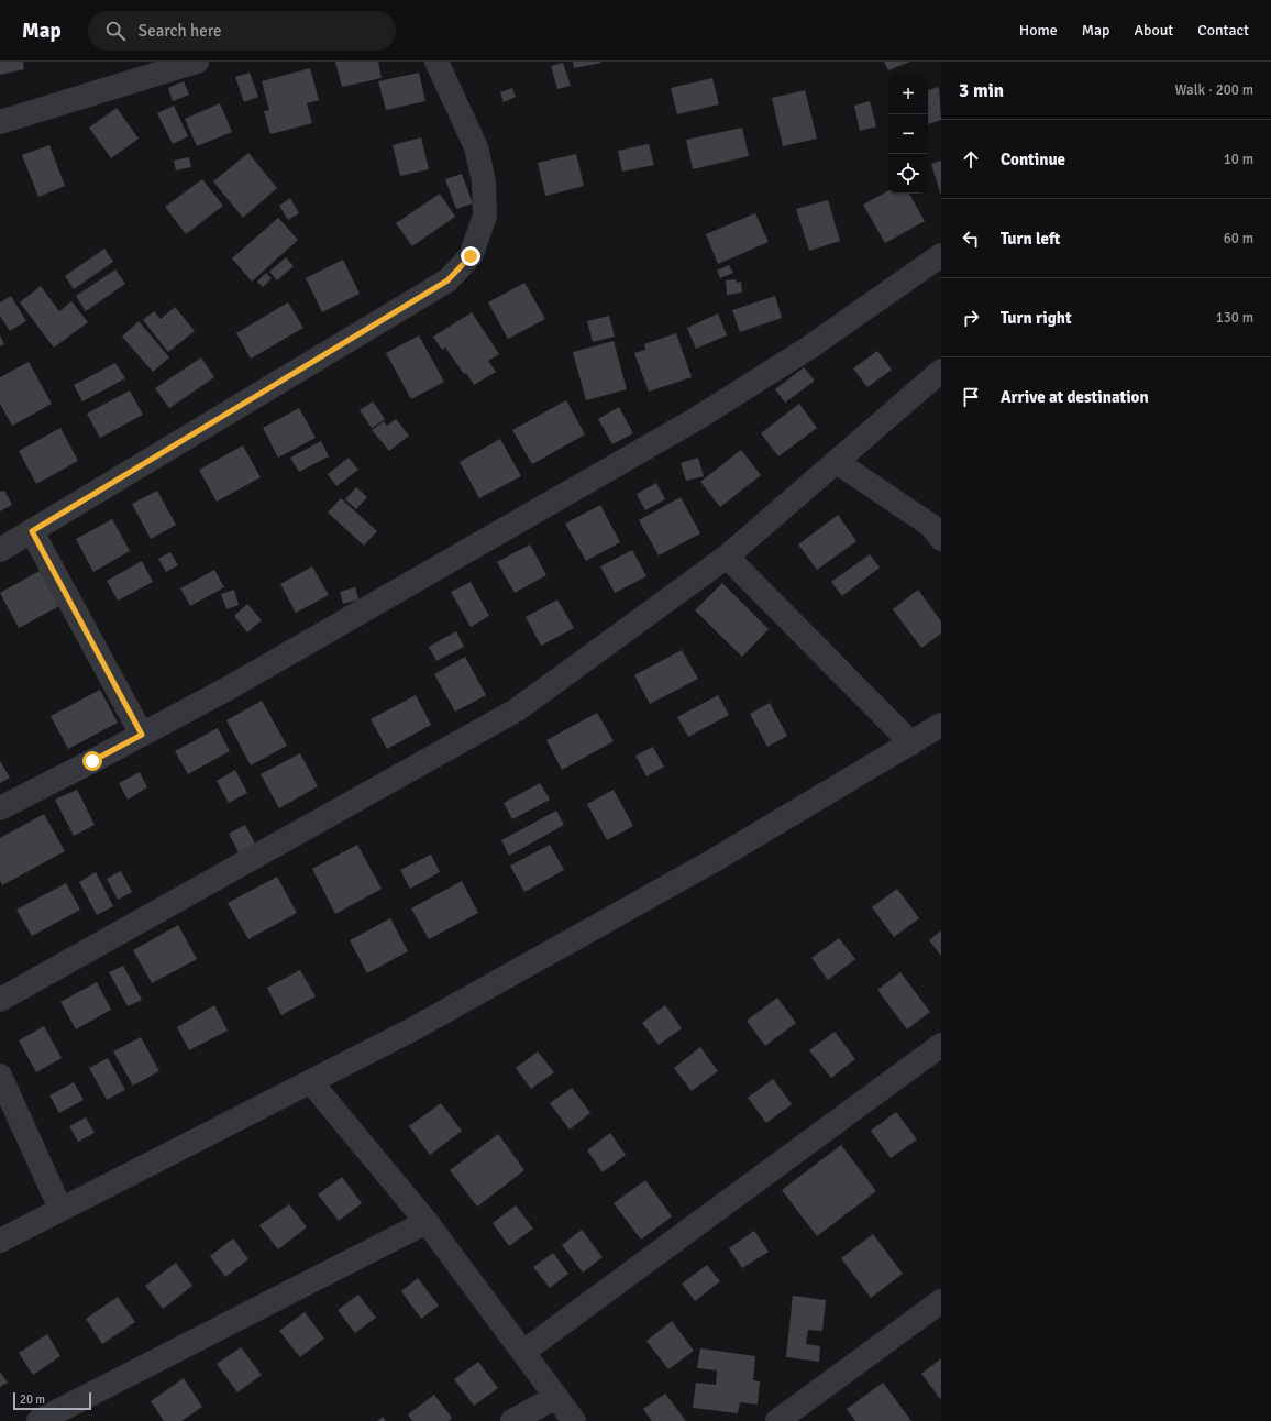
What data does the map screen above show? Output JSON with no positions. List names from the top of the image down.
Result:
{
  "scale_bar": "20 m",
  "page": {
    "header": "Map",
    "search": "Search here",
    "nav": [
      "Home",
      "Map",
      "About",
      "Contact"
    ],
    "heading": ["3 min", "Walk · 200 m"],
    "map_buttons": ["+", "−"],
    "list": [
      ["Continue", "10 m"],
      ["Turn left", "60 m"],
      ["Turn right", "130 m"],
      "Arrive at destination"
    ],
    "scale": "20 m"
  }
}
